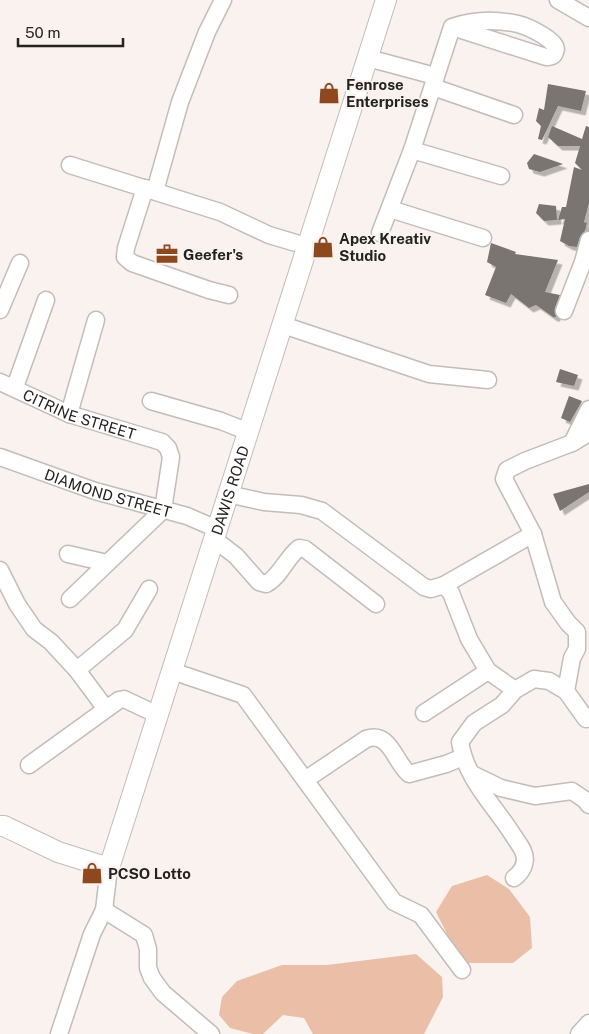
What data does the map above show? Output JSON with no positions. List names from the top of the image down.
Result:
{
  "streets": {
    "street": ["CITRINE STREET", "DAWIS ROAD", "DIAMOND STREET"]
  },
  "crossings": [
    ["CITRINE STREET", "DIAMOND STREET"],
    ["DAWIS ROAD", "DIAMOND STREET"]
  ],
  "places": {
    "shop": ["Fenrose Enterprises", "Apex Kreativ Studio", "PCSO Lotto"],
    "office": ["Geefer's"]
  },
  "scale_bar": "50 m"
}
